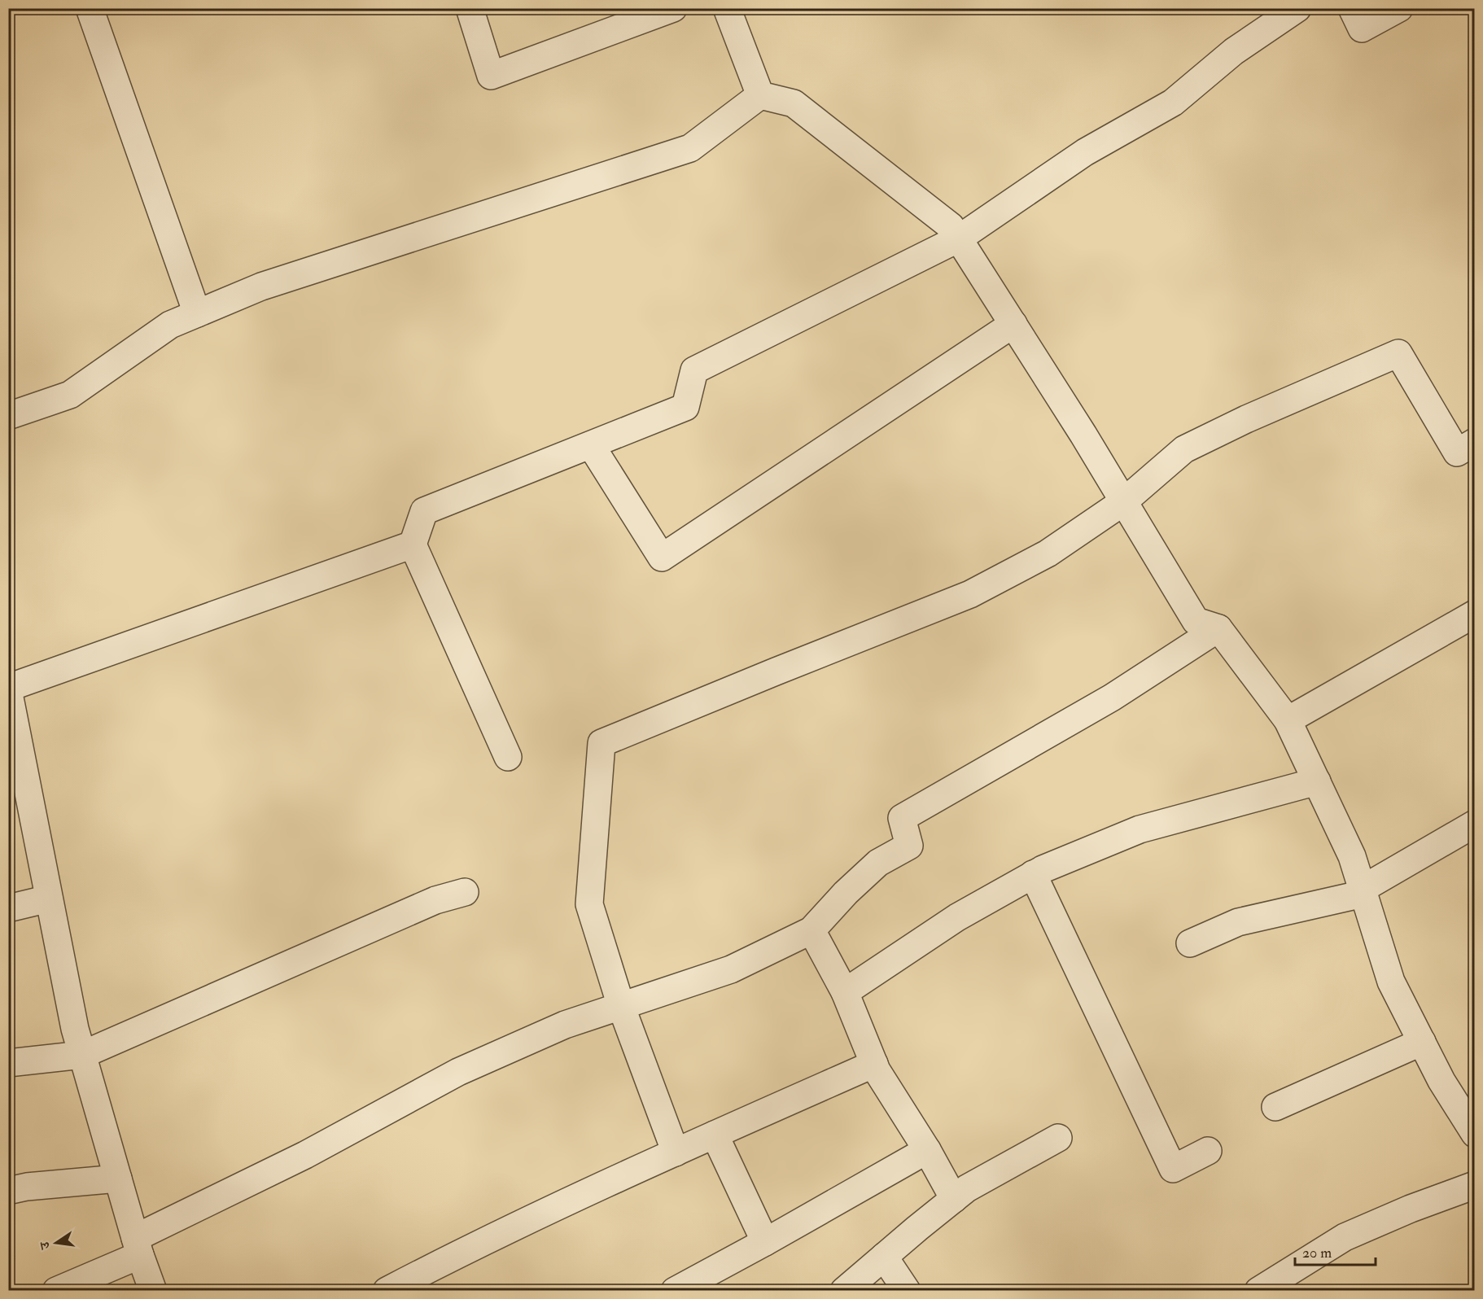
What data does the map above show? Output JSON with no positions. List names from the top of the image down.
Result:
{
  "scale_bar": "20 m",
  "north": "left"
}
